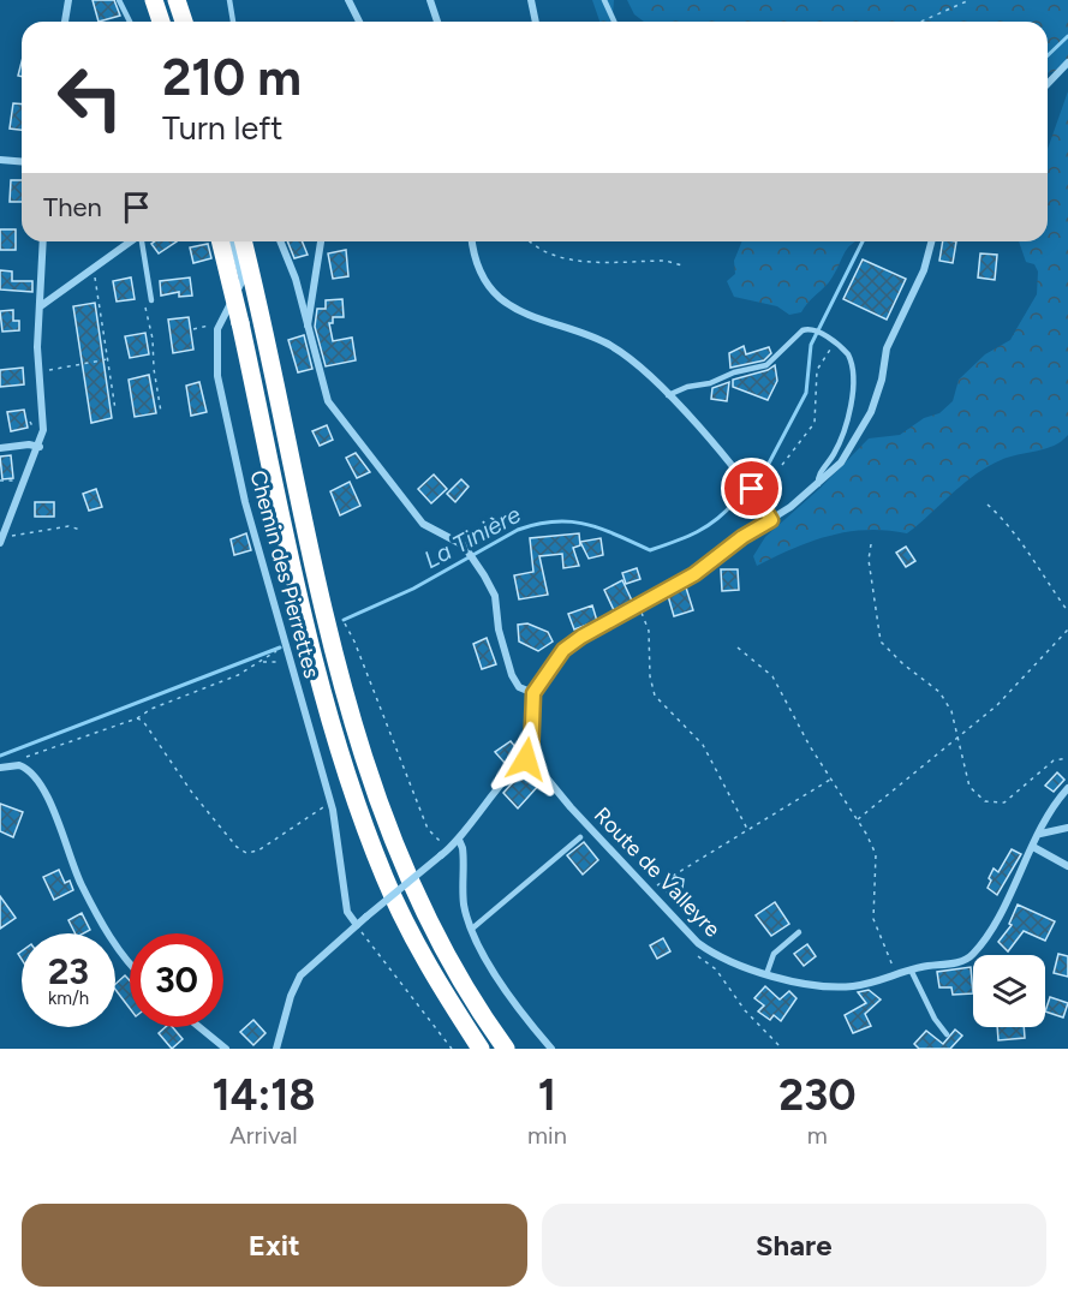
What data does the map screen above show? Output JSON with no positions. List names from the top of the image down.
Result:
{
  "streets": {
    "street": ["Chemin des Pierrettes", "Route de Valleyre"]
  },
  "water": ["La Tinière"],
  "page": {
    "turn": ["210 m", "Turn left"],
    "then": "Then",
    "speed": "23 km/h",
    "limit": "30",
    "eta": [
      "14:18",
      "Arrival",
      "1",
      "min",
      "230",
      "m"
    ],
    "buttons": ["Exit", "Share"]
  }
}
